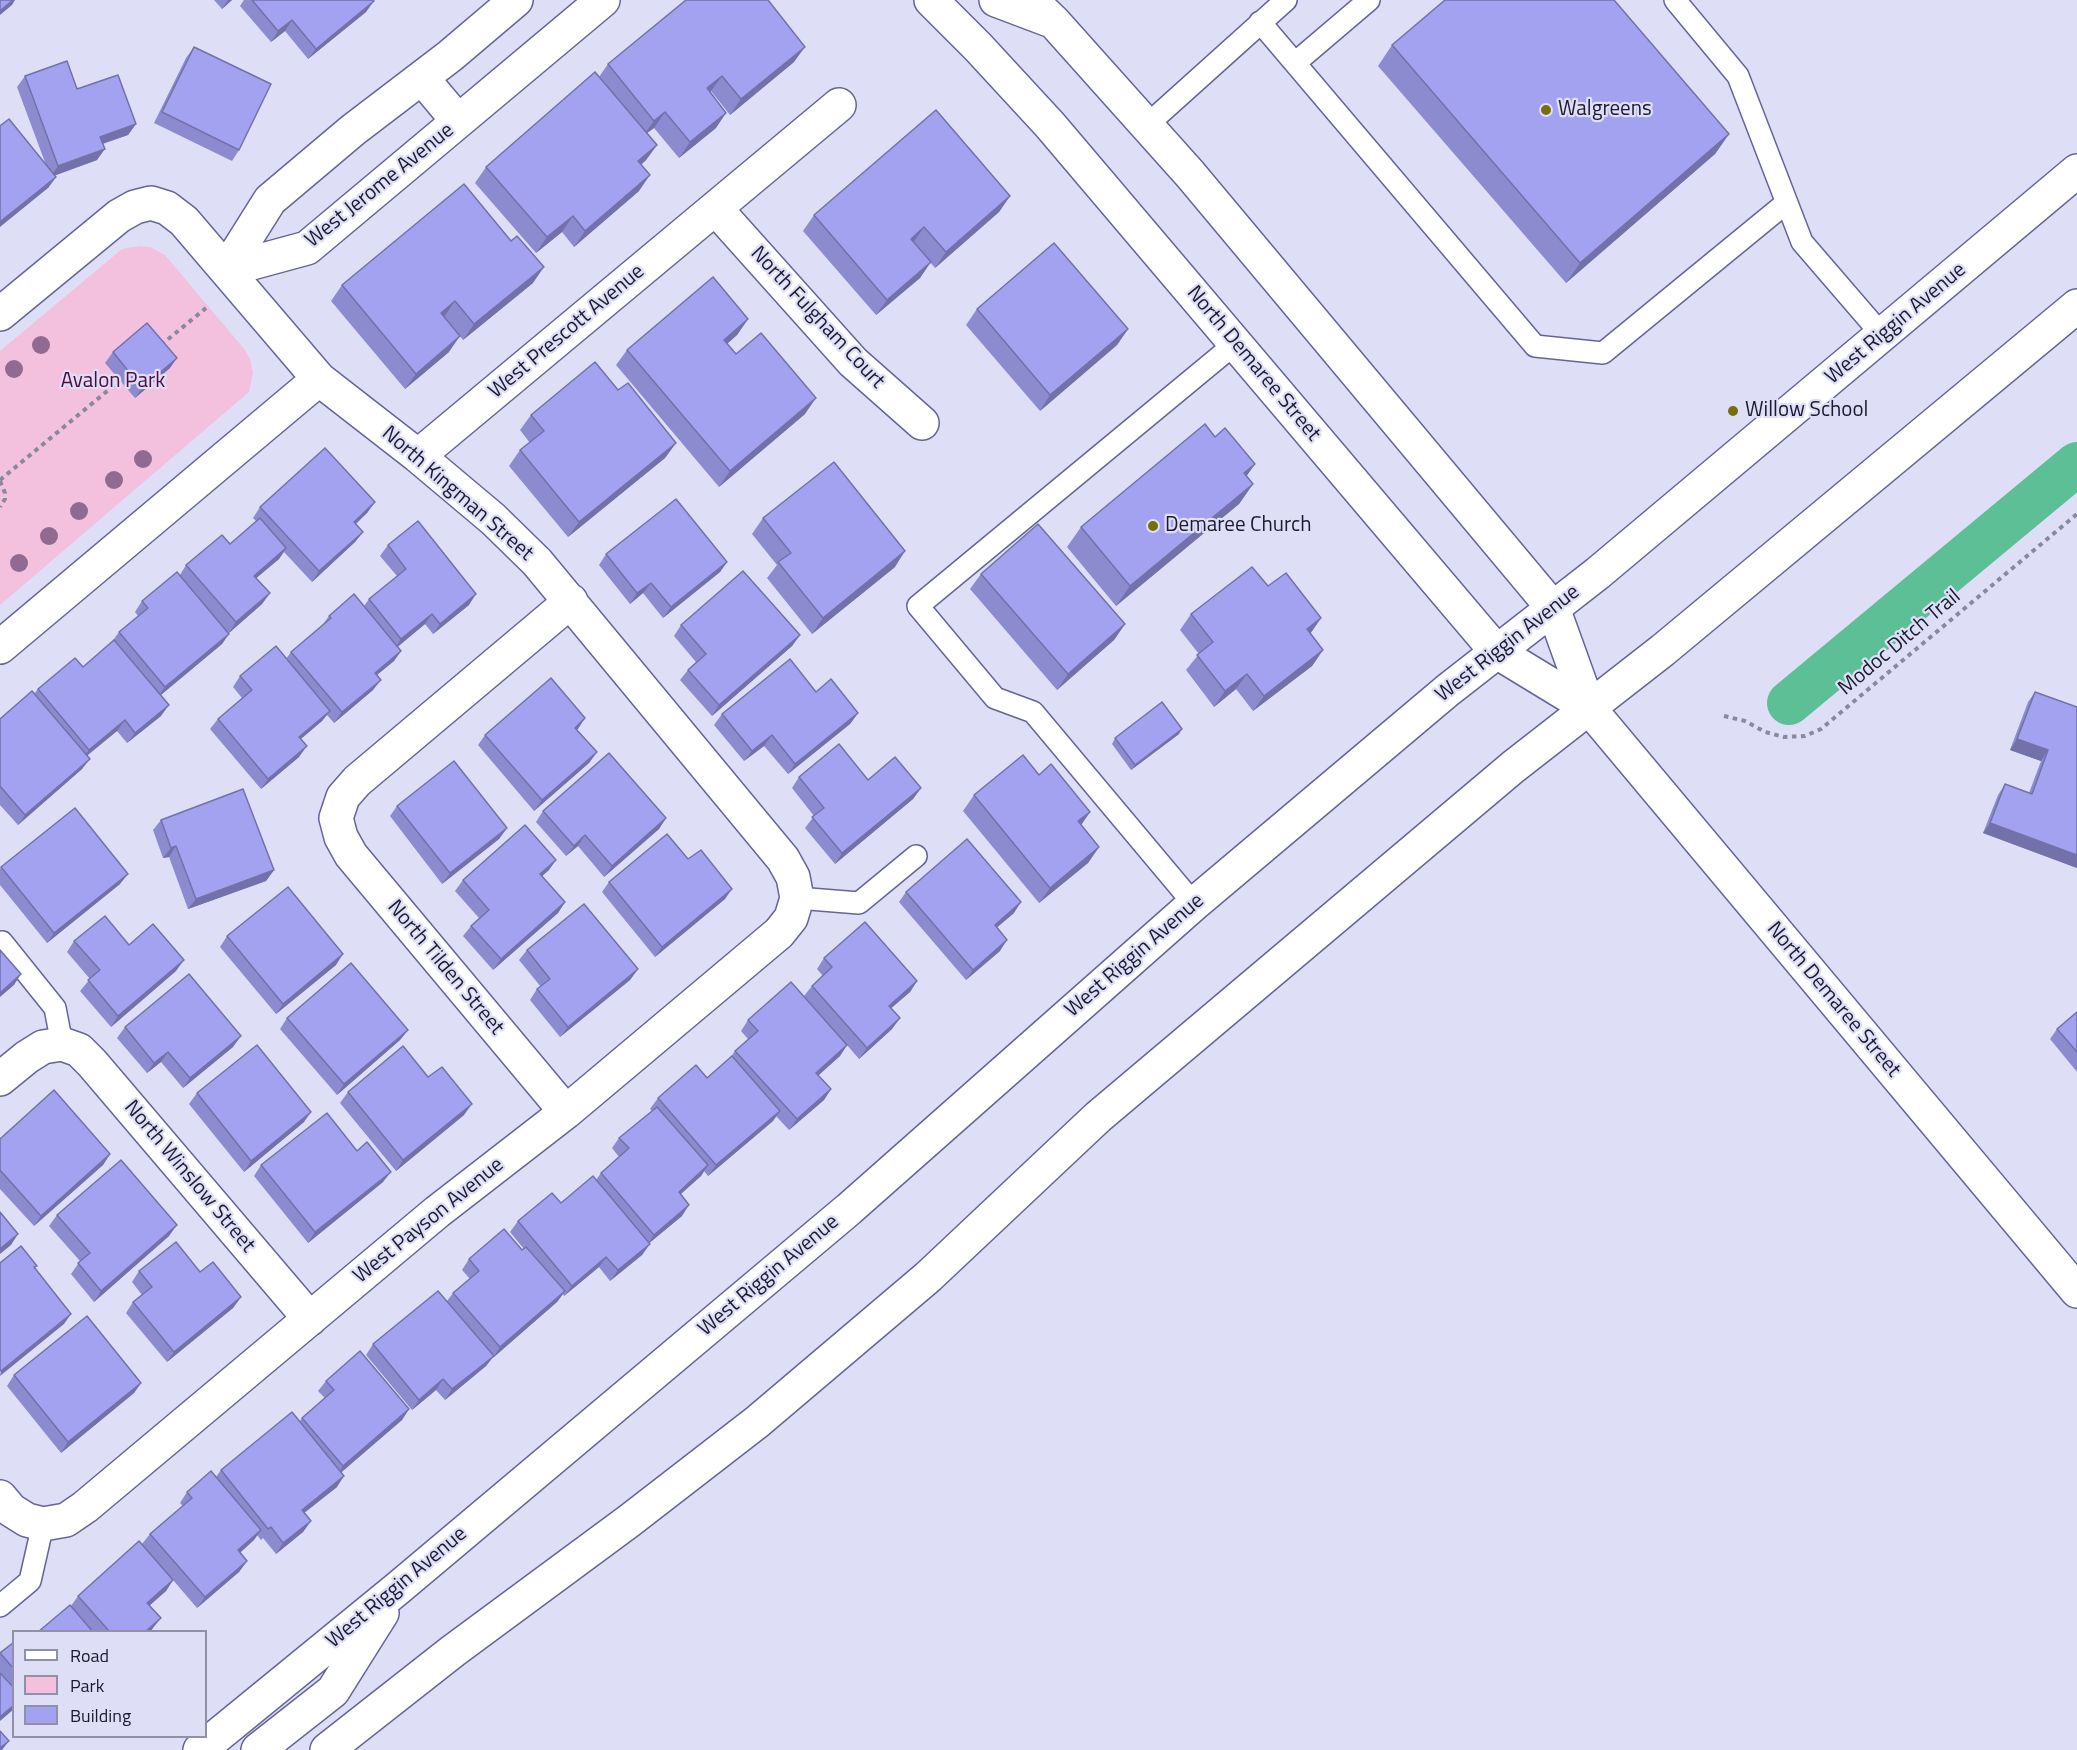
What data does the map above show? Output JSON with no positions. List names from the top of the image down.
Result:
{
  "streets": {
    "main road": [
      "West Jerome Avenue",
      "North Fulgham Court",
      "West Riggin Avenue",
      "West Prescott Avenue",
      "North Demaree Street",
      "North Kingman Street",
      "North Tilden Street",
      "North Winslow Street",
      "West Payson Avenue"
    ],
    "path": ["Modoc Ditch Trail"]
  },
  "crossings": [
    ["West Jerome Avenue", "North Kingman Street"],
    ["North Fulgham Court", "West Prescott Avenue"],
    ["West Riggin Avenue", "North Demaree Street"],
    ["West Prescott Avenue", "North Kingman Street"],
    ["North Kingman Street", "North Tilden Street"],
    ["North Kingman Street", "West Payson Avenue"],
    ["North Tilden Street", "West Payson Avenue"],
    ["North Winslow Street", "West Payson Avenue"]
  ],
  "parks": ["Avalon Park"],
  "places": ["Walgreens", "Willow School", "Demaree Church"],
  "legend": ["Road", "Park", "Building"]
}
